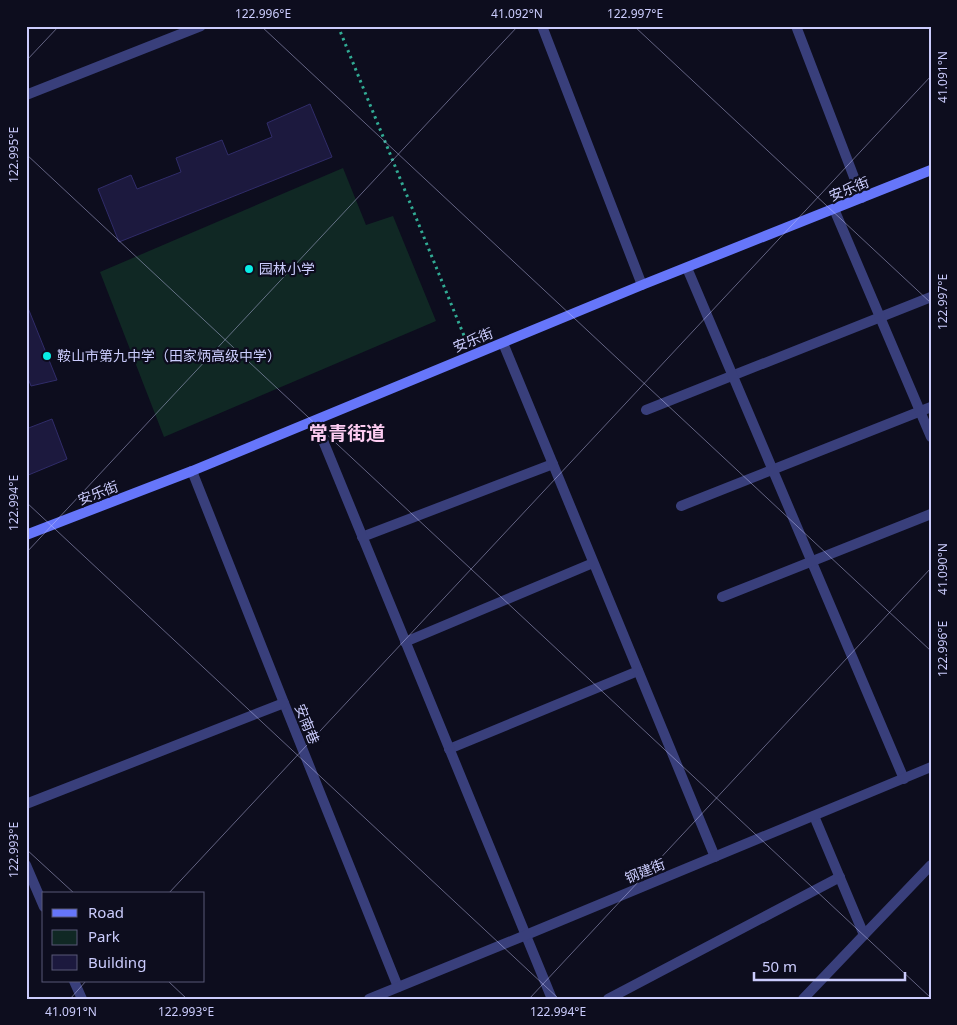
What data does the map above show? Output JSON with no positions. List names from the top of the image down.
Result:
{
  "streets": {
    "street": ["安乐街", "安南巷", "钢建街"]
  },
  "crossings": [
    ["安乐街", "安南巷"],
    ["安南巷", "钢建街"]
  ],
  "districts": ["常青街道"],
  "places": ["园林小学", "鞍山市第九中学（田家炳高级中学）"],
  "legend": ["Road", "Park", "Building"],
  "scale_bar": "50 m",
  "coordinates": [
    "122.996°E",
    "41.092°N",
    "122.997°E",
    "41.091°N",
    "122.995°E",
    "122.994°E",
    "41.090°N",
    "122.993°E"
  ]
}
